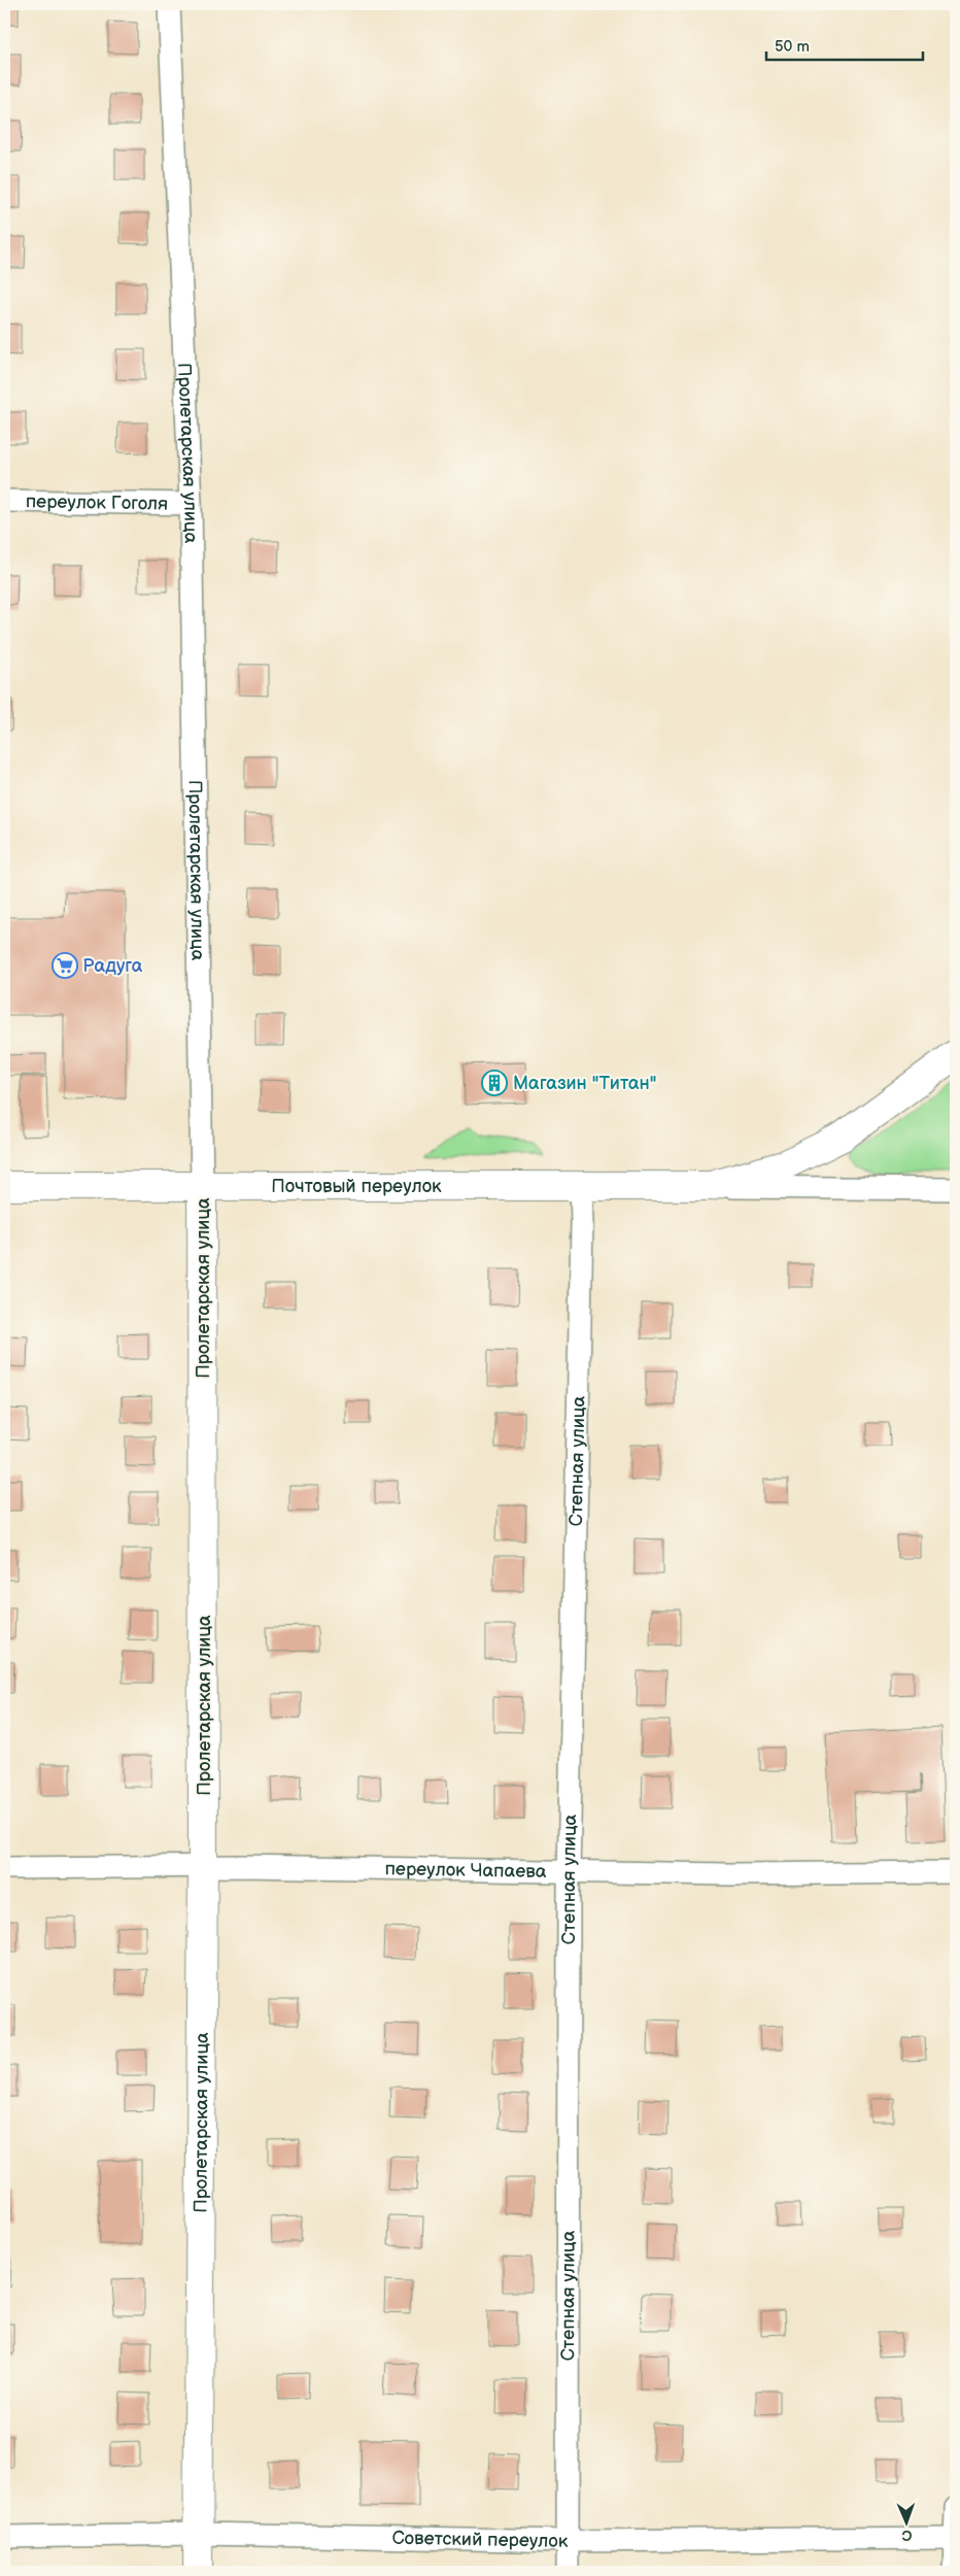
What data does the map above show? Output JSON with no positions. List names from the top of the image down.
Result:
{
  "streets": {
    "main road": ["Пролетарская улица", "Почтовый переулок"],
    "street": [
      "переулок Гоголя",
      "Степная улица",
      "переулок Чапаева",
      "Советский переулок"
    ]
  },
  "crossings": [
    ["Пролетарская улица", "переулок Гоголя"],
    ["Пролетарская улица", "Почтовый переулок"],
    ["Пролетарская улица", "переулок Чапаева"],
    ["Пролетарская улица", "Советский переулок"],
    ["Почтовый переулок", "Степная улица"],
    ["Степная улица", "переулок Чапаева"],
    ["Степная улица", "Советский переулок"]
  ],
  "places": {
    "supermarket": ["Радуга"],
    "building": ["Магазин \"Титан\""]
  },
  "scale_bar": "50 m",
  "north": "bottom"
}
